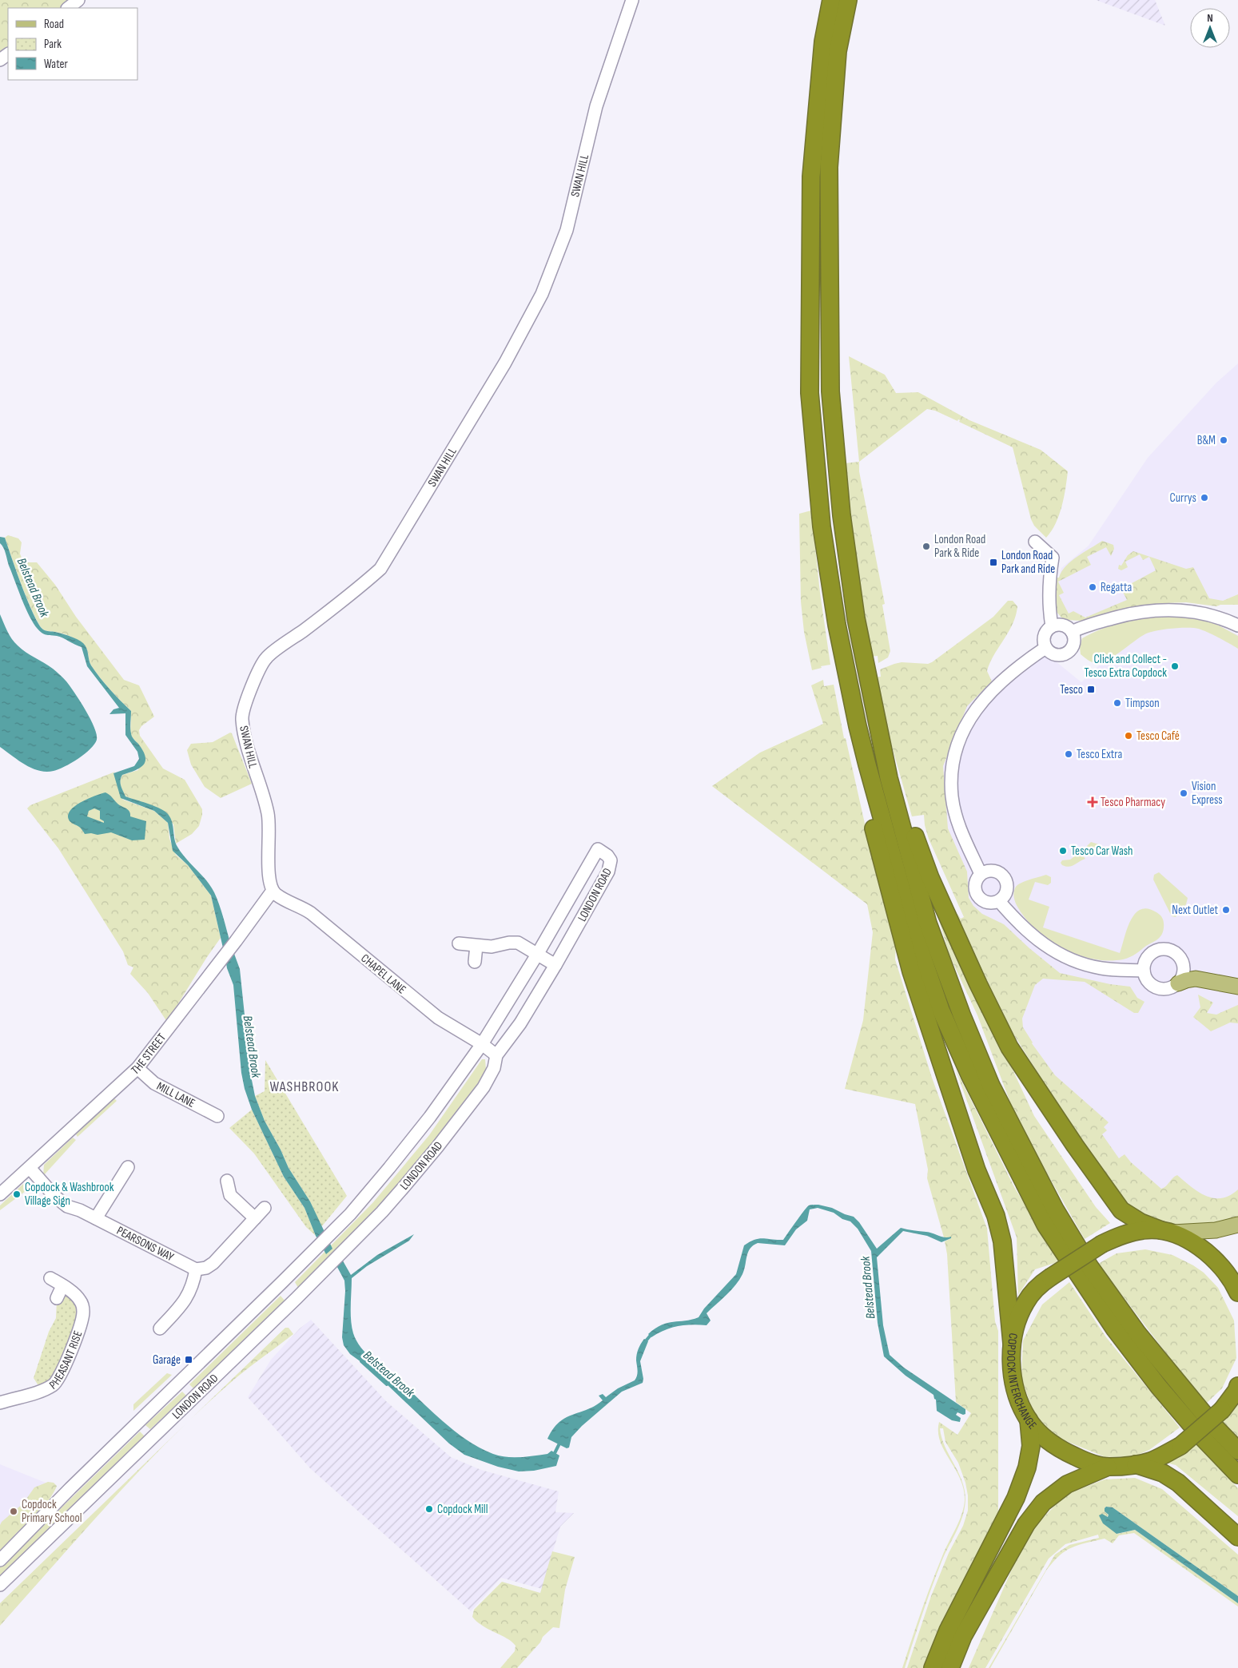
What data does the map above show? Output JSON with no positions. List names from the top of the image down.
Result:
{
  "streets": {
    "highway": ["COPDOCK INTERCHANGE"],
    "street": [
      "SWAN HILL",
      "LONDON ROAD",
      "CHAPEL LANE",
      "THE STREET",
      "MILL LANE",
      "PEARSONS WAY",
      "PHEASANT RISE"
    ]
  },
  "crossings": [
    ["SWAN HILL", "CHAPEL LANE"],
    ["SWAN HILL", "THE STREET"],
    ["LONDON ROAD", "CHAPEL LANE"],
    ["CHAPEL LANE", "THE STREET"],
    ["THE STREET", "MILL LANE"],
    ["THE STREET", "PEARSONS WAY"]
  ],
  "districts": ["WASHBROOK"],
  "water": ["Belstead Brook"],
  "places": {
    "other": [
      "B&M",
      "Currys",
      "London Road Park & Ride",
      "Regatta",
      "Click and Collect - Tesco Extra Copdock",
      "Timpson",
      "Tesco Café",
      "Tesco Extra",
      "Vision Express",
      "Tesco Car Wash",
      "Next Outlet",
      "Copdock & Washbrook Village Sign",
      "Copdock Mill",
      "Copdock Primary School"
    ],
    "transit": ["London Road Park and Ride", "Tesco", "Garage"],
    "health": ["Tesco Pharmacy"]
  },
  "legend": ["Road", "Park", "Water"],
  "north": "top"
}
